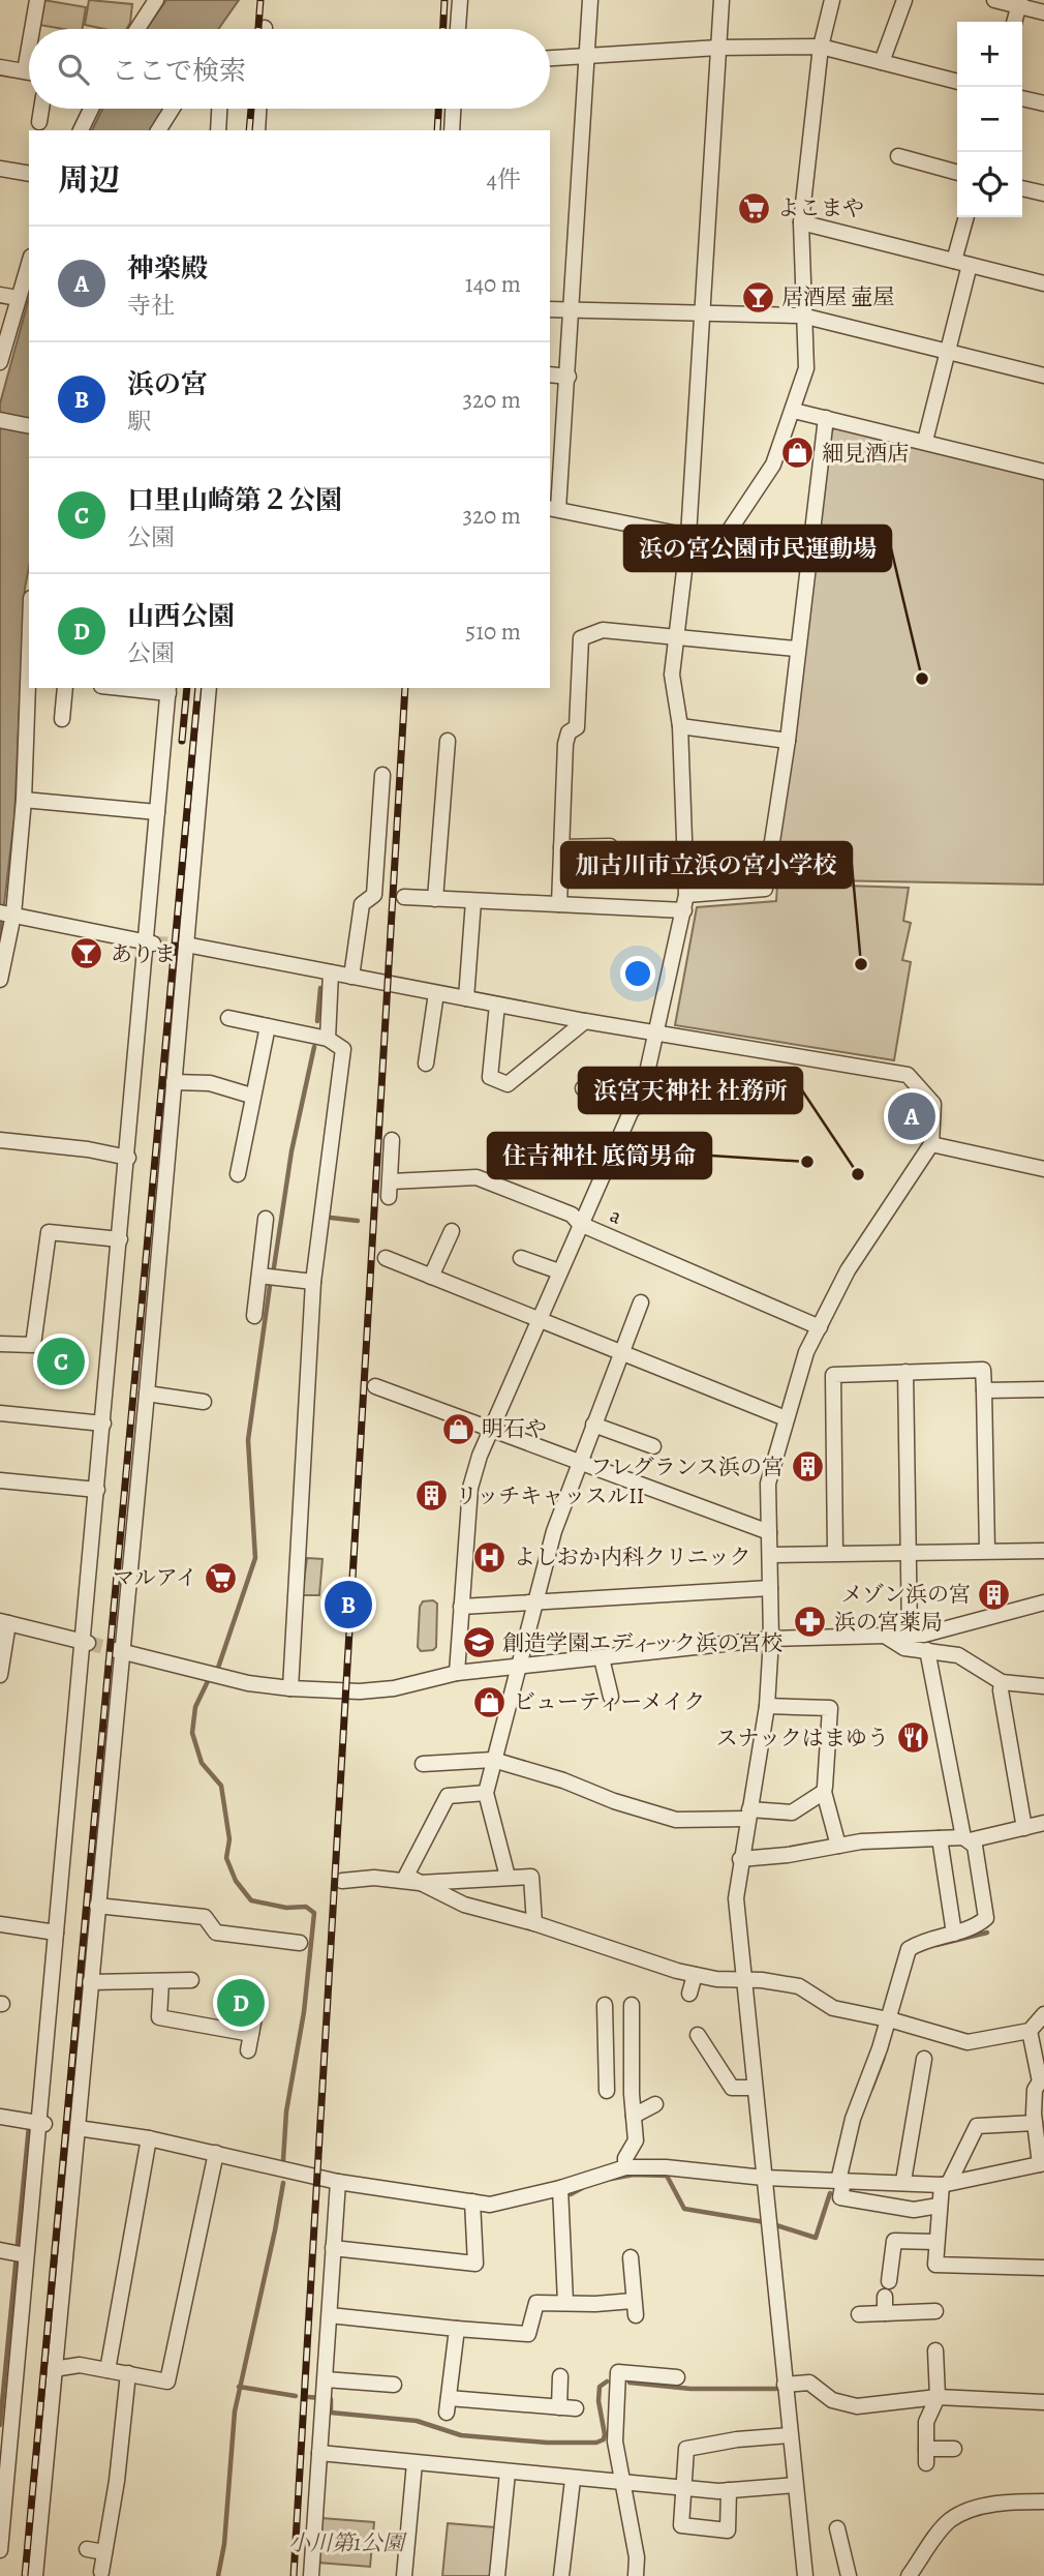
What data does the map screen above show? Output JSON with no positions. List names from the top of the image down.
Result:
{
  "streets": {
    "street": ["a"]
  },
  "parks": ["小川第1公園"],
  "places": {
    "supermarket": ["よこまや", "マルアイ"],
    "bar": ["居酒屋 壷屋", "ありま"],
    "shop": ["細見酒店", "明石や", "ビューティーメイク"],
    "other": [
      "浜の宮公園市民運動場",
      "加古川市立浜の宮小学校",
      "住吉神社 底筒男命",
      "浜宮天神社 社務所"
    ],
    "building": ["フレグランス浜の宮", "リッチキャッスルII", "メゾン浜の宮"],
    "hospital": ["よしおか内科クリニック"],
    "pharmacy": ["浜の宮薬局"],
    "school or university": ["創造学園エディック浜の宮校"],
    "restaurant": ["スナックはまゆう"]
  },
  "page": {
    "map_buttons": ["+", "−"],
    "search": "ここで検索",
    "heading": ["周辺", "4件"],
    "list": [
      {
        "mark": "A",
        "name": "神楽殿",
        "note": "寺社",
        "value": "140 m"
      },
      {
        "mark": "B",
        "name": "浜の宮",
        "note": "駅",
        "value": "320 m"
      },
      {
        "mark": "C",
        "name": "口里山崎第２公園",
        "note": "公園",
        "value": "320 m"
      },
      {
        "mark": "D",
        "name": "山西公園",
        "note": "公園",
        "value": "510 m"
      }
    ],
    "pins": [
      "A",
      "C",
      "B",
      "D"
    ]
  }
}
